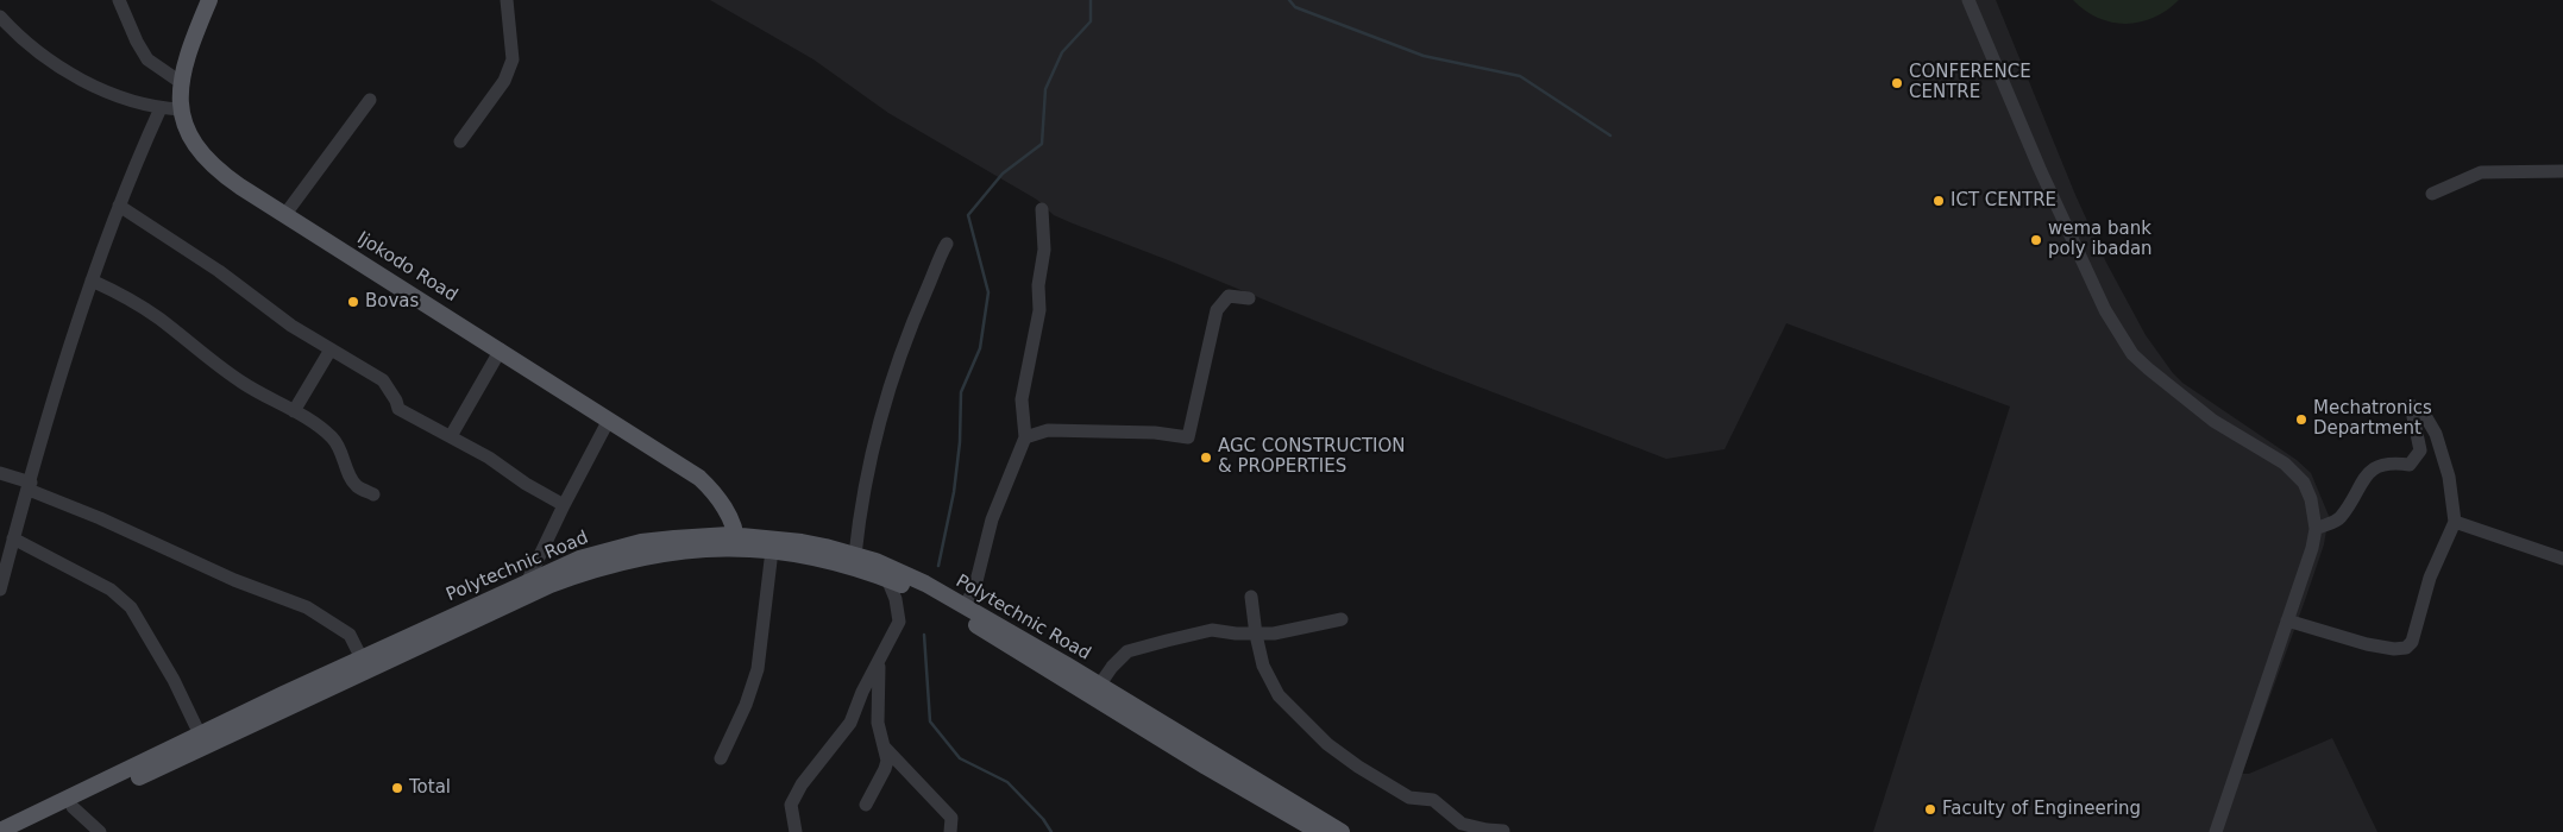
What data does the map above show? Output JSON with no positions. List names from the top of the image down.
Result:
{
  "streets": {
    "main road": ["Ijokodo Road", "Polytechnic Road"]
  },
  "crossings": [
    ["Ijokodo Road", "Polytechnic Road"]
  ],
  "places": [
    "CONFERENCE CENTRE",
    "ICT CENTRE",
    "wema bank poly ibadan",
    "Bovas",
    "Mechatronics Department",
    "AGC CONSTRUCTION & PROPERTIES",
    "Total",
    "Faculty of Engineering"
  ]
}
